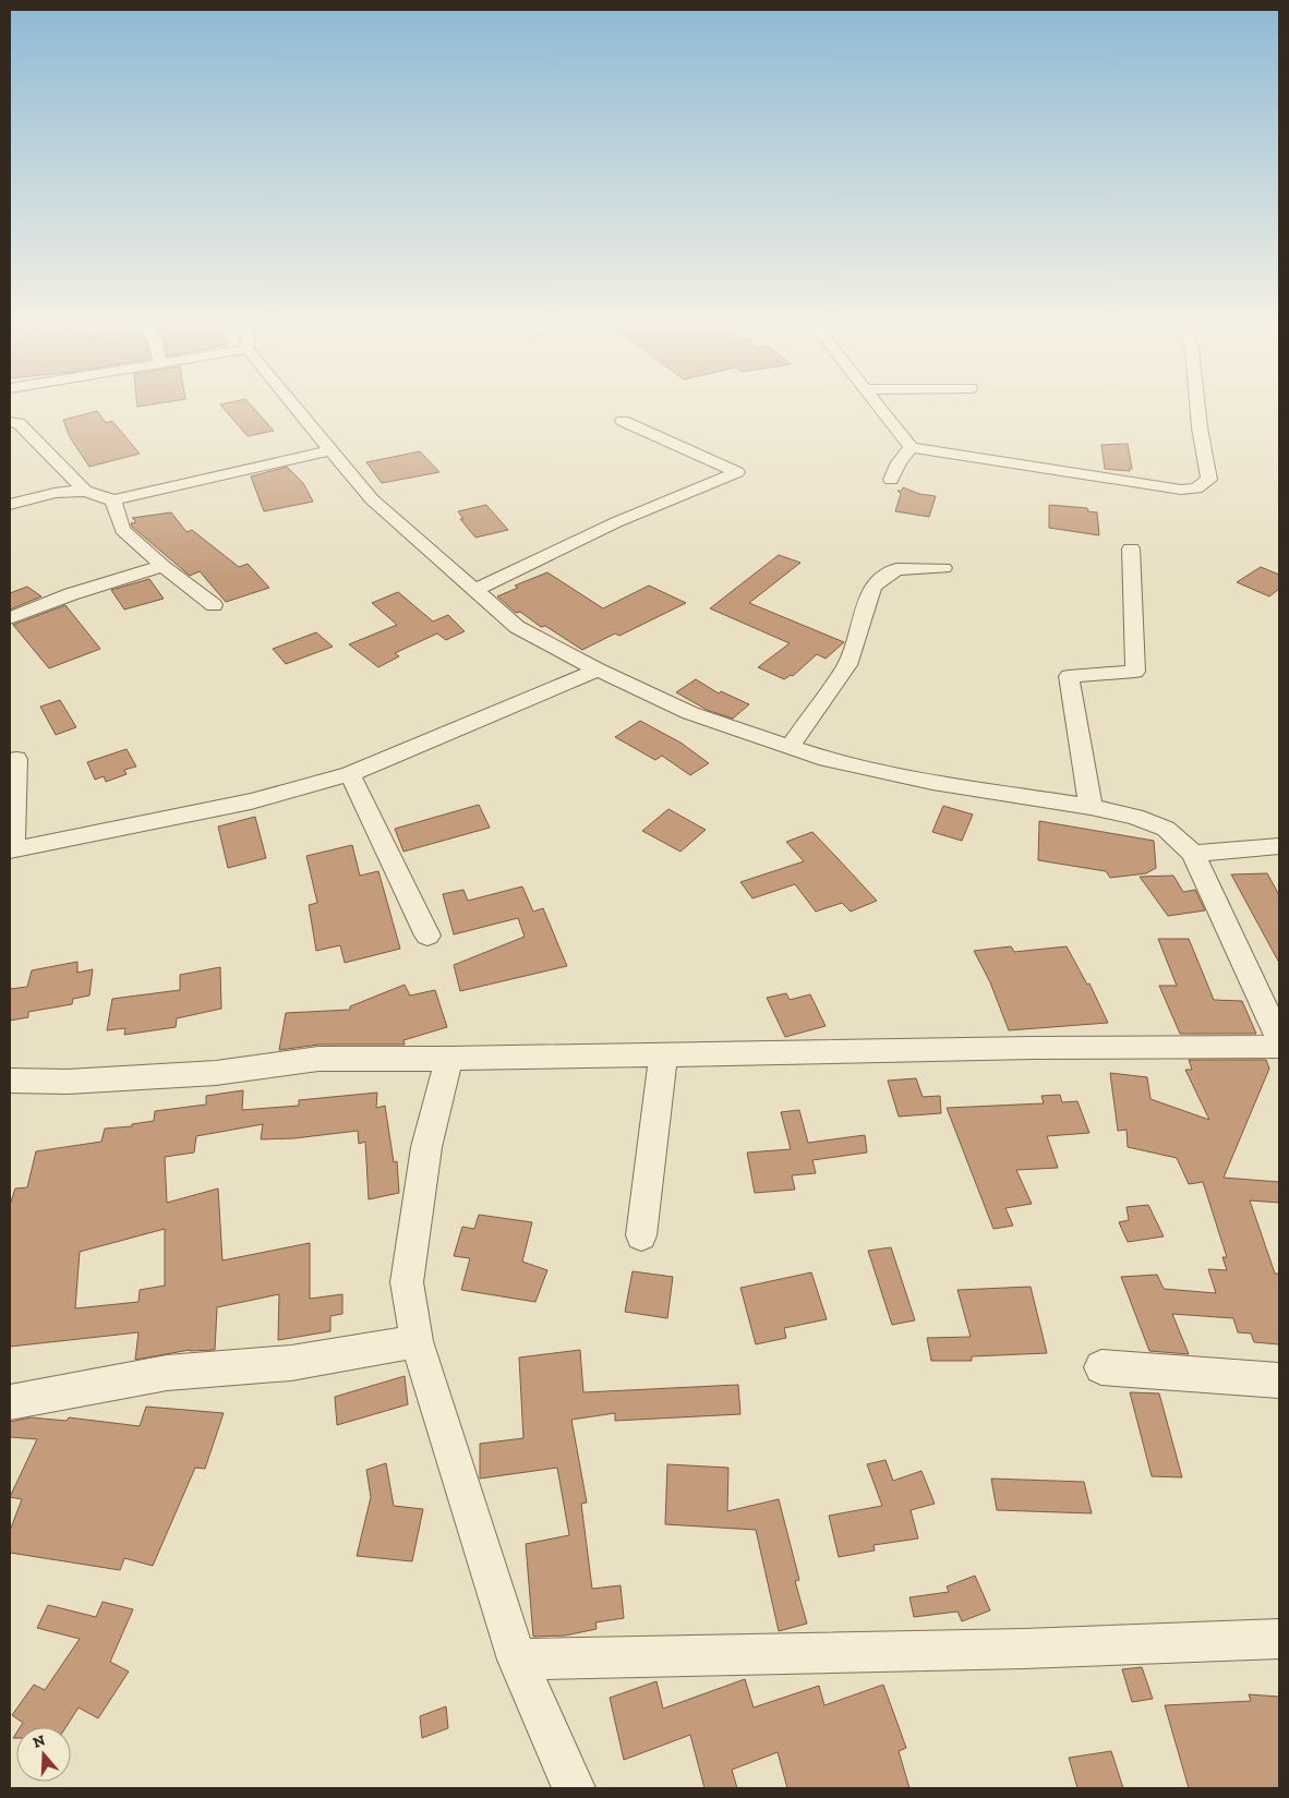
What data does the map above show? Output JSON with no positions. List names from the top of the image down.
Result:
{
  "north": "top"
}
